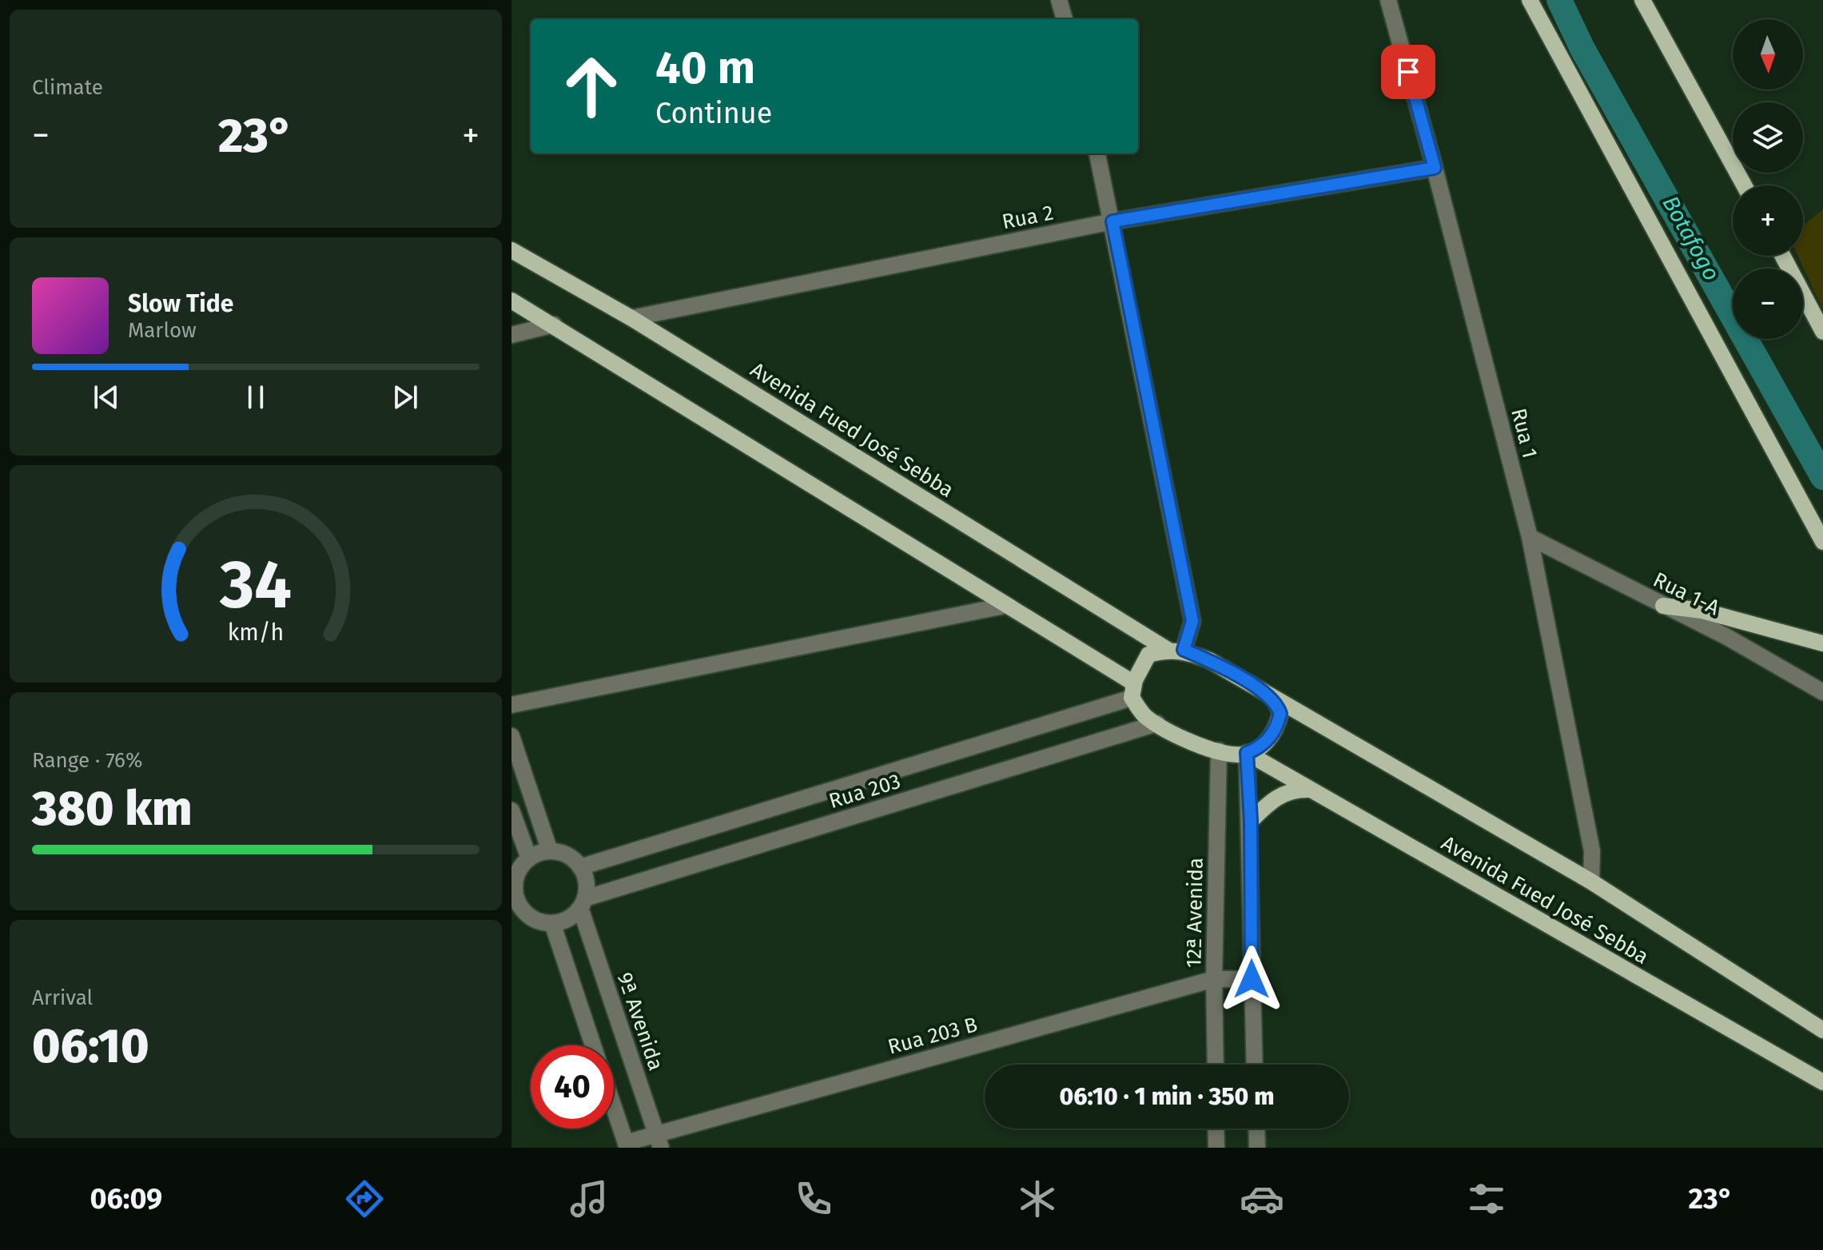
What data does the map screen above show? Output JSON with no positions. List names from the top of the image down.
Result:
{
  "streets": {
    "main road": ["Avenida Fued José Sebba"],
    "street": [
      "Rua 2",
      "Rua 1",
      "Rua 1-A",
      "Rua 203",
      "12ª Avenida",
      "9ª Avenida",
      "Rua 203 B"
    ]
  },
  "crossings": [
    ["Rua 2", "Avenida Fued José Sebba"],
    ["Rua 2", "Rua 1"],
    ["Avenida Fued José Sebba", "Rua 1"],
    ["Rua 1", "Rua 1-A"],
    ["Rua 203", "9ª Avenida"],
    ["12ª Avenida", "Rua 203 B"],
    ["9ª Avenida", "Rua 203 B"]
  ],
  "water": ["Botafogo"],
  "north": "bottom",
  "page": {
    "tile": [
      "Climate",
      ["Range · 76%", "380 km"],
      ["Arrival", "06:10"]
    ],
    "map_buttons": ["+", "−"],
    "turn": ["40 m", "Continue"],
    "heat": ["−", "23°", "+"],
    "song": ["Slow Tide", "Marlow"],
    "limit": "40",
    "trip": "06:10 · 1 min · 350 m",
    "tabs": ["06:09", "23°"],
    "gauge": ["34", "km/h"]
  }
}
